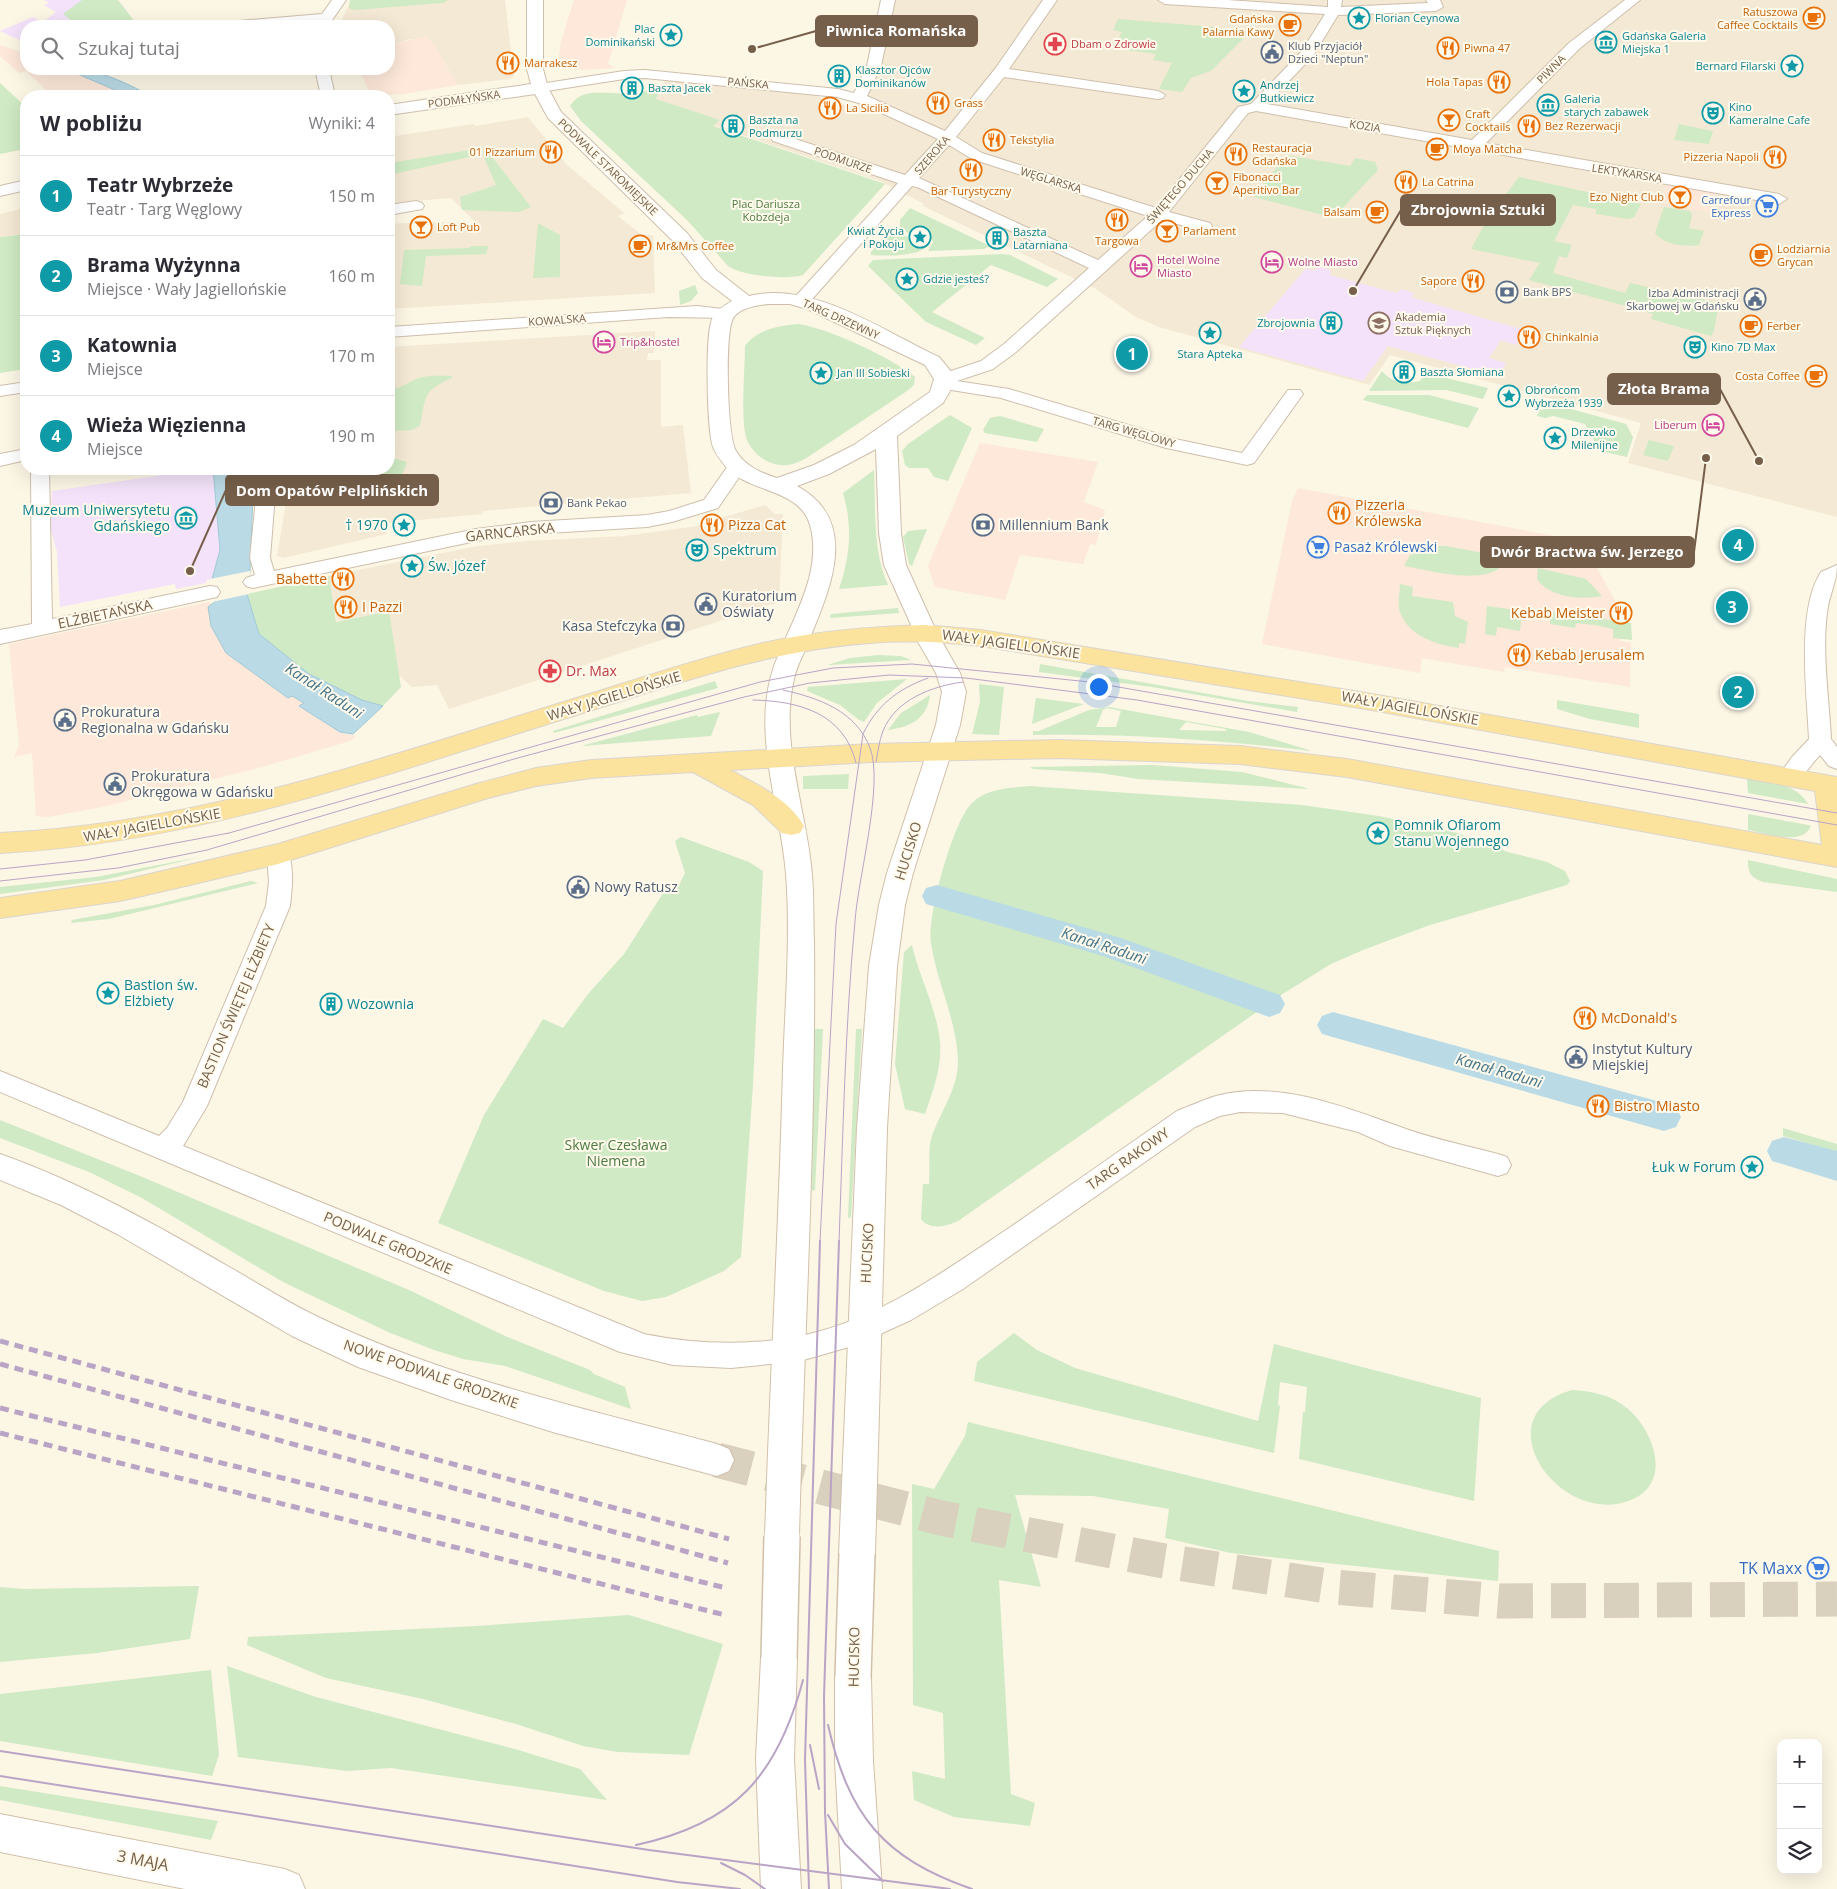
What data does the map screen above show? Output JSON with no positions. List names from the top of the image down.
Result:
{
  "streets": {
    "main road": ["WAŁY JAGIELLOŃSKIE"],
    "street": [
      "PIWNA",
      "PAŃSKA",
      "PODMŁYŃSKA",
      "KOZIA",
      "SZEROKA",
      "PODMURZE",
      "PODWALE STAROMIEJSKIE",
      "LEKTYKARSKA",
      "WĘGLARSKA",
      "ŚWIĘTEGO DUCHA",
      "TARG DRZEWNY",
      "KOWALSKA",
      "TARG WĘGLOWY",
      "GARNCARSKA",
      "ELŻBIETAŃSKA",
      "HUCISKO",
      "BASTION ŚWIĘTEJ ELŻBIETY",
      "TARG RAKOWY",
      "PODWALE GRODZKIE",
      "NOWE PODWALE GRODZKIE",
      "3 MAJA"
    ]
  },
  "crossings": [
    ["PIWNA", "KOZIA"],
    ["PIWNA", "LEKTYKARSKA"],
    ["PAŃSKA", "PODMŁYŃSKA"],
    ["PAŃSKA", "SZEROKA"],
    ["PAŃSKA", "PODWALE STAROMIEJSKIE"],
    ["PAŃSKA", "WĘGLARSKA"],
    ["PODMŁYŃSKA", "PODWALE STAROMIEJSKIE"],
    ["KOZIA", "LEKTYKARSKA"],
    ["KOZIA", "ŚWIĘTEGO DUCHA"],
    ["SZEROKA", "PODMURZE"],
    ["SZEROKA", "WĘGLARSKA"],
    ["SZEROKA", "TARG DRZEWNY"],
    ["PODMURZE", "ŚWIĘTEGO DUCHA"],
    ["PODWALE STAROMIEJSKIE", "TARG DRZEWNY"],
    ["WĘGLARSKA", "ŚWIĘTEGO DUCHA"],
    ["ŚWIĘTEGO DUCHA", "TARG DRZEWNY"],
    ["ŚWIĘTEGO DUCHA", "TARG WĘGLOWY"],
    ["TARG DRZEWNY", "KOWALSKA"],
    ["TARG DRZEWNY", "TARG WĘGLOWY"],
    ["WAŁY JAGIELLOŃSKIE", "HUCISKO"],
    ["HUCISKO", "TARG RAKOWY"],
    ["BASTION ŚWIĘTEJ ELŻBIETY", "PODWALE GRODZKIE"],
    ["TARG RAKOWY", "PODWALE GRODZKIE"]
  ],
  "water": ["Kanał Raduni"],
  "parks": ["Plac Dariusza Kobzdeja", "Skwer Czesława Niemena"],
  "places": {
    "place": [
      "Florian Ceynowa",
      "Plac Dominikański",
      "Bernard Filarski",
      "Andrzej Butkiewicz",
      "Kwiat Życia i Pokoju",
      "Gdzie jesteś?",
      "Stara Apteka",
      "Jan III Sobieski",
      "Obrońcom Wybrzeża 1939",
      "Drzewko Milenijne",
      "† 1970",
      "Św. Józef",
      "Pomnik Ofiarom Stanu Wojennego",
      "Bastion św. Elżbiety",
      "Łuk w Forum"
    ],
    "cafe": [
      "Ratuszowa Caffee Cocktails",
      "Gdańska Palarnia Kawy",
      "Moya Matcha",
      "Balsam",
      "Mr&Mrs Coffee",
      "Lodziarnia Grycan",
      "Ferber",
      "Costa Coffee"
    ],
    "museum": ["Gdańska Galeria Miejska 1", "Galeria starych zabawek", "Muzeum Uniwersytetu Gdańskiego"],
    "pharmacy": ["Dbam o Zdrowie", "Dr. Max"],
    "restaurant": [
      "Piwna 47",
      "Marrakesz",
      "Hola Tapas",
      "Grass",
      "La Sicilia",
      "Bez Rezerwacji",
      "Tekstylia",
      "01 Pizzarium",
      "Restauracja Gdańska",
      "Pizzeria Napoli",
      "Bar Turystyczny",
      "La Catrina",
      "Targowa",
      "Sapore",
      "Chinkalnia",
      "Pizzeria Królewska",
      "Pizza Cat",
      "Babette",
      "I Pazzi",
      "Kebab Meister",
      "Kebab Jerusalem",
      "McDonald's",
      "Bistro Miasto"
    ],
    "other": [
      "Piwnica Romańska",
      "Zbrojownia Sztuki",
      "Dwór Bractwa św. Jerzego",
      "Złota Brama",
      "Dom Opatów Pelplińskich"
    ],
    "public building": [
      "Klub Przyjaciół Dzieci \"Neptun\"",
      "Izba Administracji Skarbowej w Gdańsku",
      "Kuratorium Oświaty",
      "Prokuratura Regionalna w Gdańsku",
      "Prokuratura Okręgowa w Gdańsku",
      "Nowy Ratusz",
      "Instytut Kultury Miejskiej"
    ],
    "building": [
      "Klasztor Ojców Dominikanów",
      "Baszta Jacek",
      "Baszta na Podmurzu",
      "Baszta Latarniana",
      "Zbrojownia",
      "Baszta Słomiana",
      "Wozownia"
    ],
    "theatre": ["Kino Kameralne Cafe", "Kino 7D Max", "Spektrum"],
    "bar": [
      "Craft Cocktails",
      "Fibonacci Aperitivo Bar",
      "Ezo Night Club",
      "Loft Pub",
      "Parlament"
    ],
    "supermarket": ["Carrefour Express", "Pasaż Królewski", "TK Maxx"],
    "hotel": [
      "Wolne Miasto",
      "Hotel Wolne Miasto",
      "Trip&hostel",
      "Liberum"
    ],
    "bank": [
      "Bank BPS",
      "Bank Pekao",
      "Millennium Bank",
      "Kasa Stefczyka"
    ],
    "school or university": ["Akademia Sztuk Pięknych"]
  },
  "page": {
    "search": "Szukaj tutaj",
    "heading": ["W pobliżu", "Wyniki: 4"],
    "list": [
      {
        "mark": "1",
        "name": "Teatr Wybrzeże",
        "note": "Teatr · Targ Węglowy",
        "value": "150 m"
      },
      {
        "mark": "2",
        "name": "Brama Wyżynna",
        "note": "Miejsce · Wały Jagiellońskie",
        "value": "160 m"
      },
      {
        "mark": "3",
        "name": "Katownia",
        "note": "Miejsce",
        "value": "170 m"
      },
      {
        "mark": "4",
        "name": "Wieża Więzienna",
        "note": "Miejsce",
        "value": "190 m"
      }
    ],
    "pins": [
      "1",
      "4",
      "3",
      "2"
    ],
    "map_buttons": ["+", "−"]
  }
}
